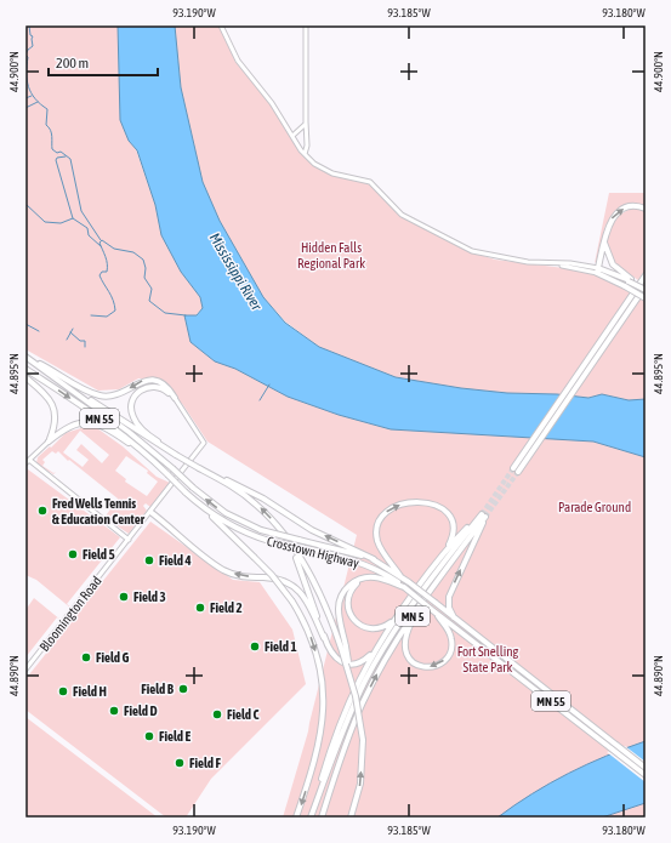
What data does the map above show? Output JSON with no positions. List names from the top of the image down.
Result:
{
  "streets": {
    "highway": ["MN 55", "Crosstown Highway", "MN 5"],
    "street": ["Bloomington Road"]
  },
  "crossings": [
    ["MN 55", "Crosstown Highway"]
  ],
  "water": ["Mississippi River"],
  "parks": ["Hidden Falls Regional Park", "Parade Ground", "Fort Snelling State Park"],
  "places": [
    "Fred Wells Tennis & Education Center",
    "Field 5",
    "Field 4",
    "Field 3",
    "Field 2",
    "Field 1",
    "Field G",
    "Field B",
    "Field H",
    "Field D",
    "Field C",
    "Field E",
    "Field F"
  ],
  "scale_bar": "200 m",
  "coordinates": [
    "93.190°W",
    "93.185°W",
    "93.180°W",
    "44.900°N",
    "44.895°N",
    "44.890°N"
  ]
}
